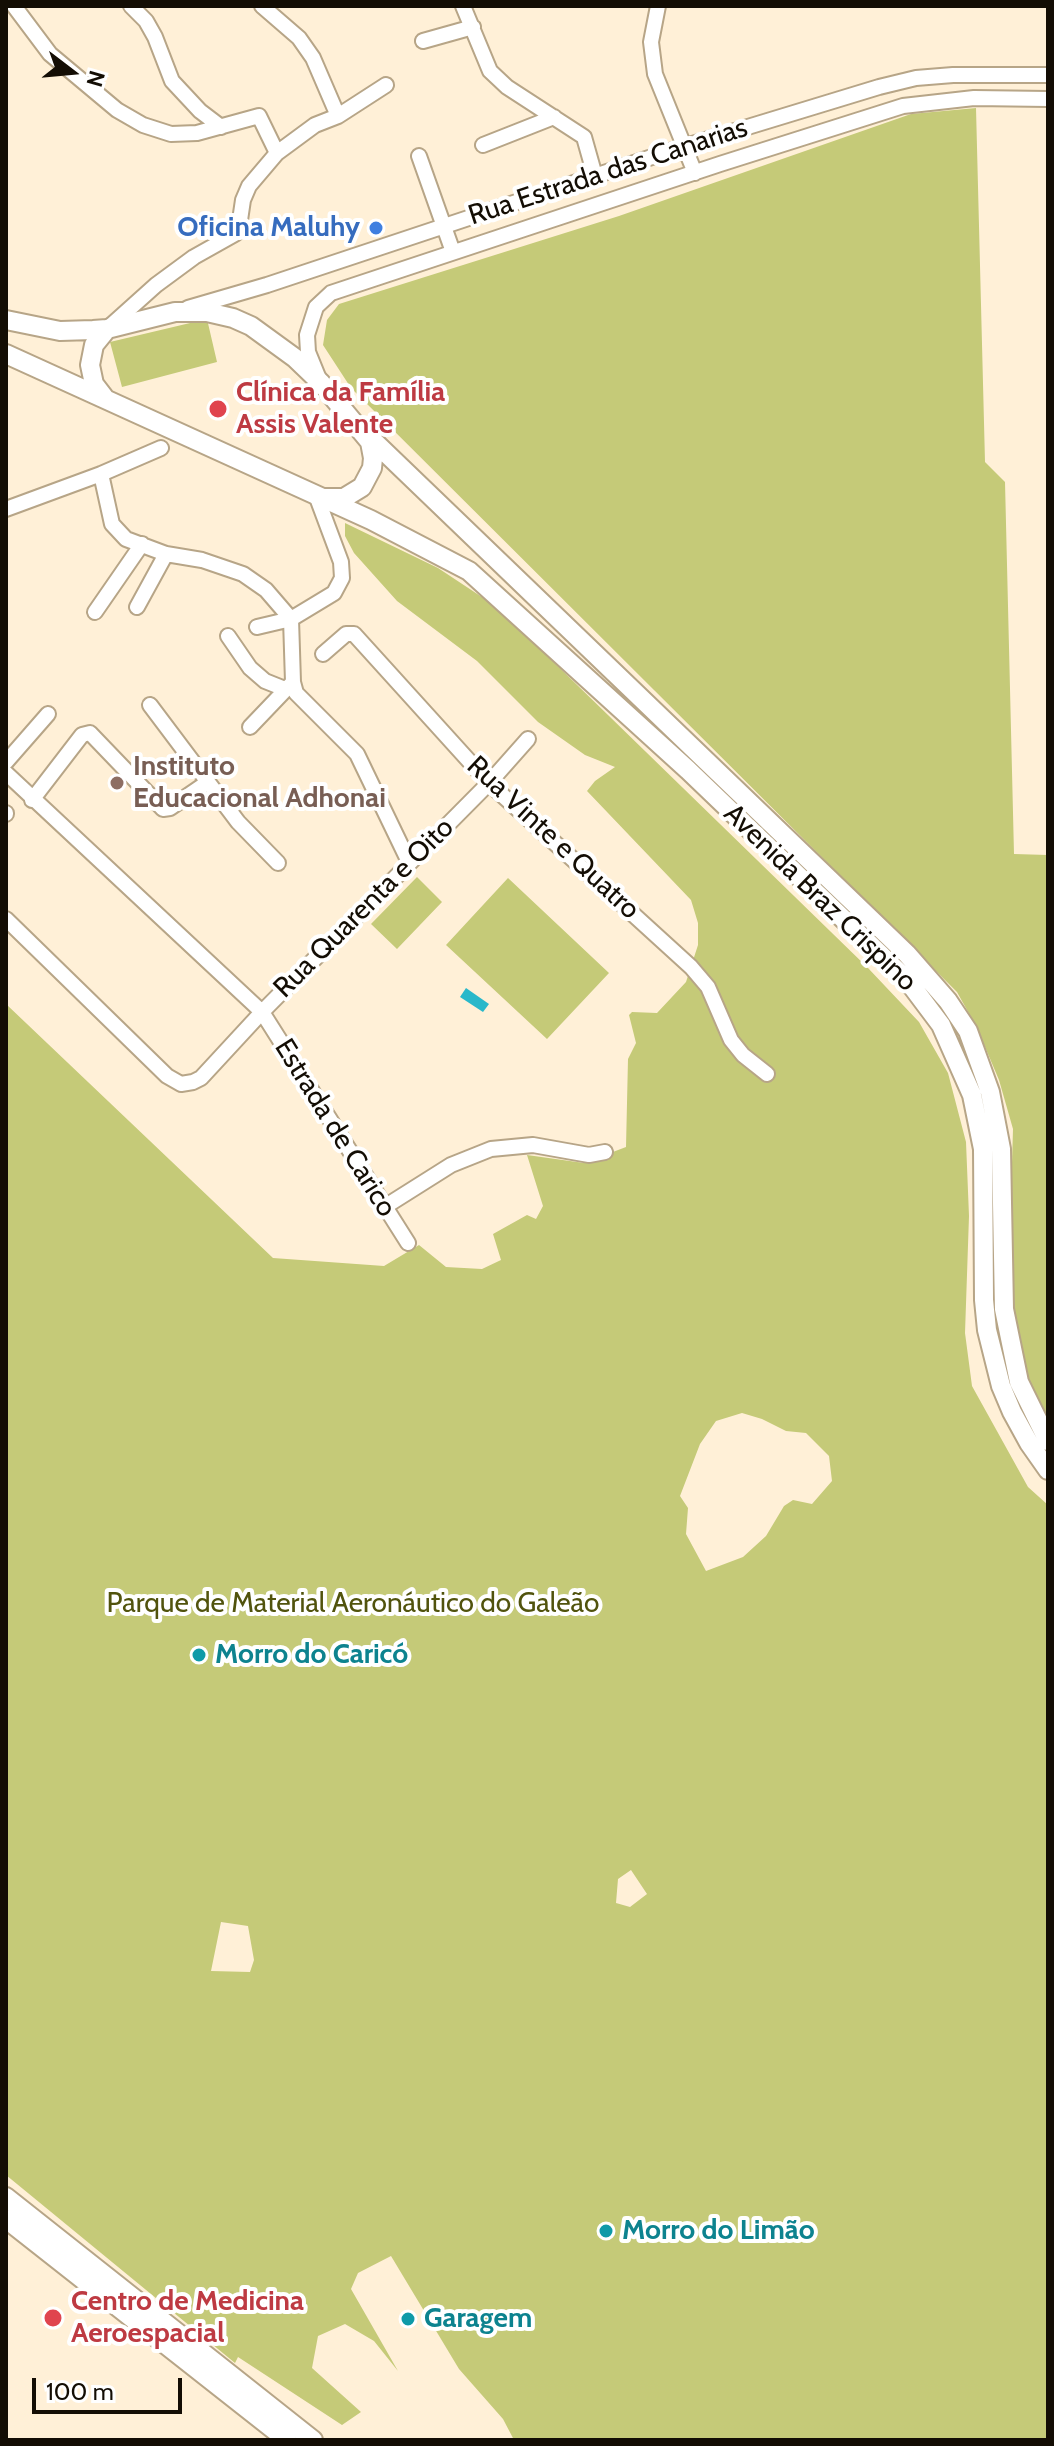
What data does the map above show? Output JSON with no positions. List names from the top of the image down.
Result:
{
  "streets": {
    "main road": ["Avenida Braz Crispino"],
    "street": [
      "Rua Estrada das Canarias",
      "Rua Vinte e Quatro",
      "Rua Quarenta e Oito",
      "Estrada de Carico"
    ]
  },
  "crossings": [
    ["Rua Estrada das Canarias", "Avenida Braz Crispino"],
    ["Rua Vinte e Quatro", "Rua Quarenta e Oito"],
    ["Rua Quarenta e Oito", "Estrada de Carico"]
  ],
  "parks": ["Parque de Material Aeronáutico do Galeão"],
  "places": [
    "Oficina Maluhy",
    "Clínica da Família Assis Valente",
    "Instituto Educacional Adhonai",
    "Morro do Caricó",
    "Morro do Limão",
    "Centro de Medicina Aeroespacial",
    "Garagem"
  ],
  "scale_bar": "100 m",
  "north": "right"
}
